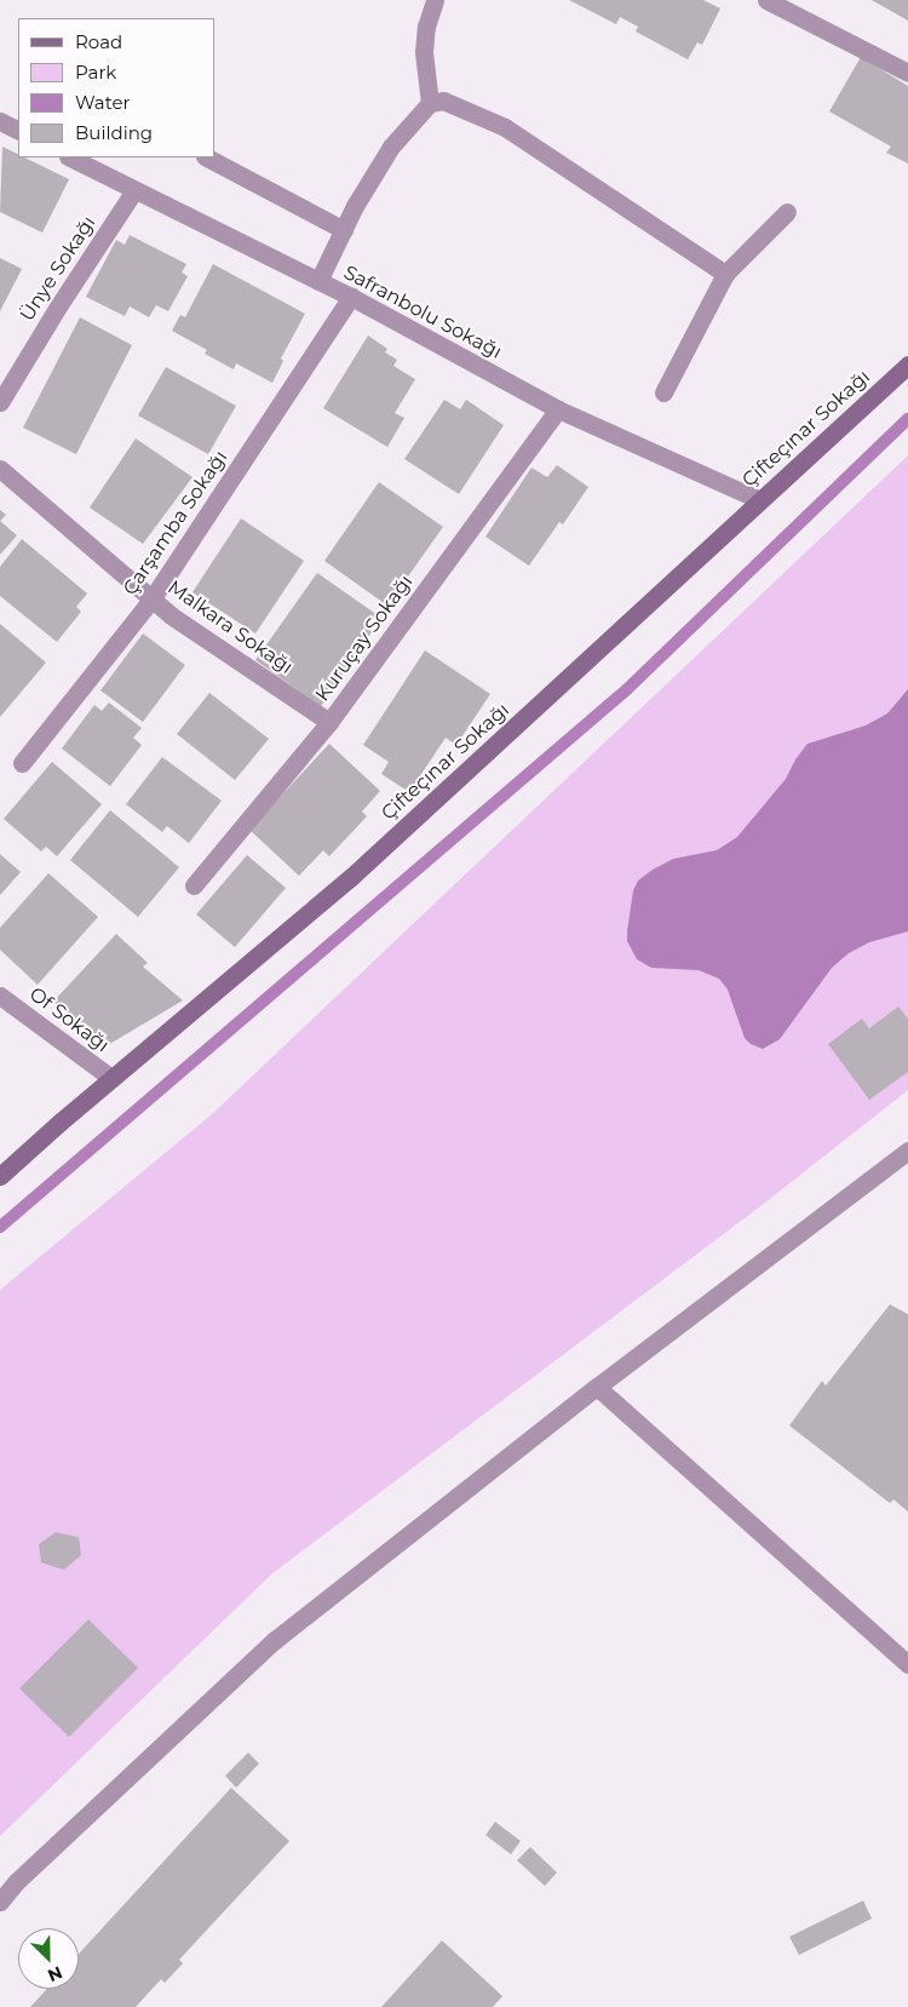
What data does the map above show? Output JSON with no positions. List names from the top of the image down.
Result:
{
  "streets": {
    "street": [
      "Ünye Sokağı",
      "Safranbolu Sokağı",
      "Çifteçınar Sokağı",
      "Çarşamba Sokağı",
      "Malkara Sokağı",
      "Kuruçay Sokağı",
      "Of Sokağı"
    ]
  },
  "crossings": [
    ["Ünye Sokağı", "Safranbolu Sokağı"],
    ["Safranbolu Sokağı", "Çifteçınar Sokağı"],
    ["Safranbolu Sokağı", "Çarşamba Sokağı"],
    ["Safranbolu Sokağı", "Kuruçay Sokağı"],
    ["Çifteçınar Sokağı", "Of Sokağı"],
    ["Çarşamba Sokağı", "Malkara Sokağı"],
    ["Malkara Sokağı", "Kuruçay Sokağı"]
  ],
  "legend": [
    "Road",
    "Park",
    "Water",
    "Building"
  ],
  "north": "bottom right"
}
